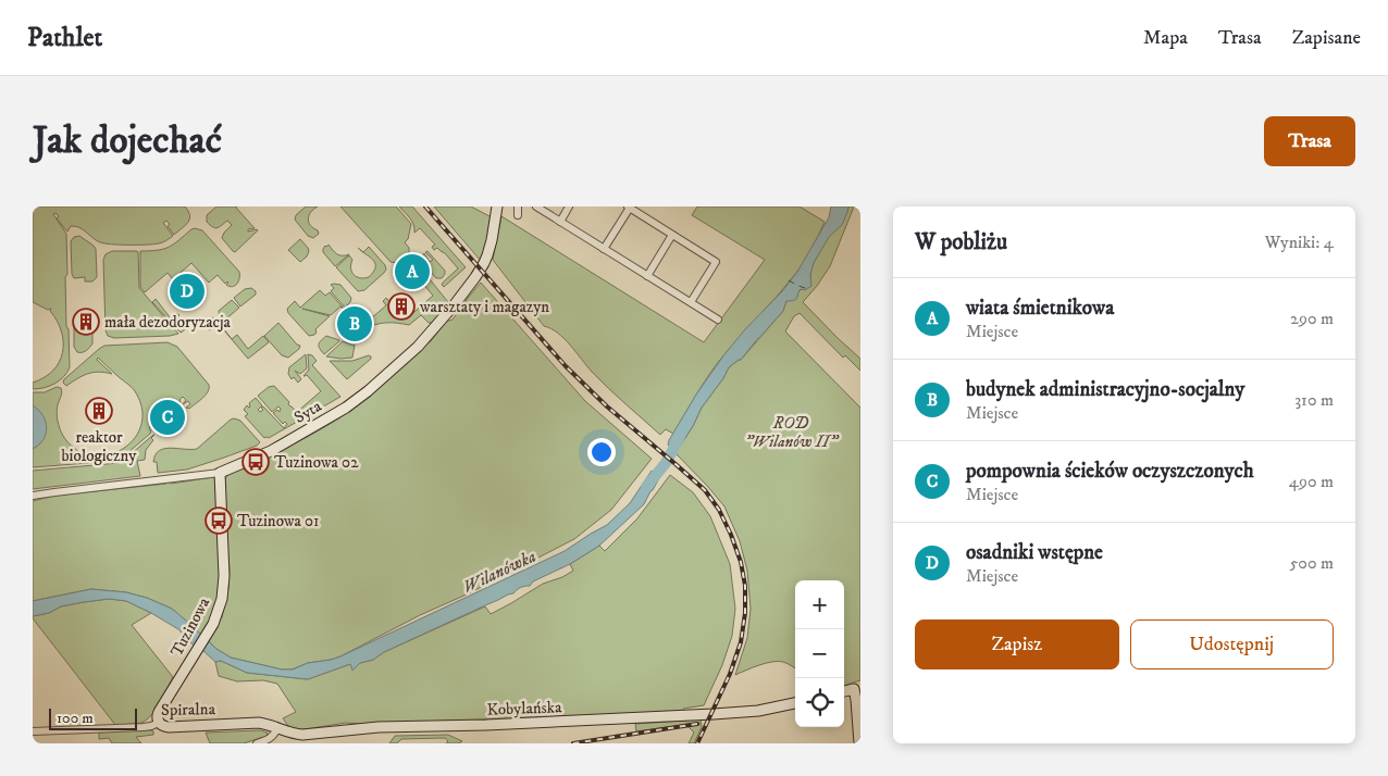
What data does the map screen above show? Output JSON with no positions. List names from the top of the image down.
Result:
{
  "streets": {
    "street": [
      "Syta",
      "Tuzinowa",
      "Kobylańska",
      "Spiralna"
    ]
  },
  "crossings": [
    ["Syta", "Tuzinowa"],
    ["Tuzinowa", "Spiralna"],
    ["Kobylańska", "Spiralna"]
  ],
  "water": ["Wilanówka"],
  "parks": ["ROD \"Wilanów II\""],
  "places": {
    "building": ["warsztaty i magazyn", "mała dezodoryzacja", "reaktor biologiczny"],
    "bus stop": ["Tuzinowa 02", "Tuzinowa 01"]
  },
  "scale_bar": "100 m",
  "page": {
    "header": "Pathlet",
    "nav": ["Mapa", "Trasa", "Zapisane"],
    "buttons": [
      "Trasa",
      ["Zapisz", "Udostępnij"]
    ],
    "title": "Jak dojechać",
    "heading": ["W pobliżu", "Wyniki: 4"],
    "pins": [
      "A",
      "D",
      "B",
      "C"
    ],
    "list": [
      {
        "mark": "A",
        "name": "wiata śmietnikowa",
        "note": "Miejsce",
        "value": "290 m"
      },
      {
        "mark": "B",
        "name": "budynek administracyjno-socjalny",
        "note": "Miejsce",
        "value": "310 m"
      },
      {
        "mark": "C",
        "name": "pompownia ścieków oczyszczonych",
        "note": "Miejsce",
        "value": "490 m"
      },
      {
        "mark": "D",
        "name": "osadniki wstępne",
        "note": "Miejsce",
        "value": "500 m"
      }
    ],
    "map_buttons": ["+", "−"],
    "scale": "100 m"
  }
}
